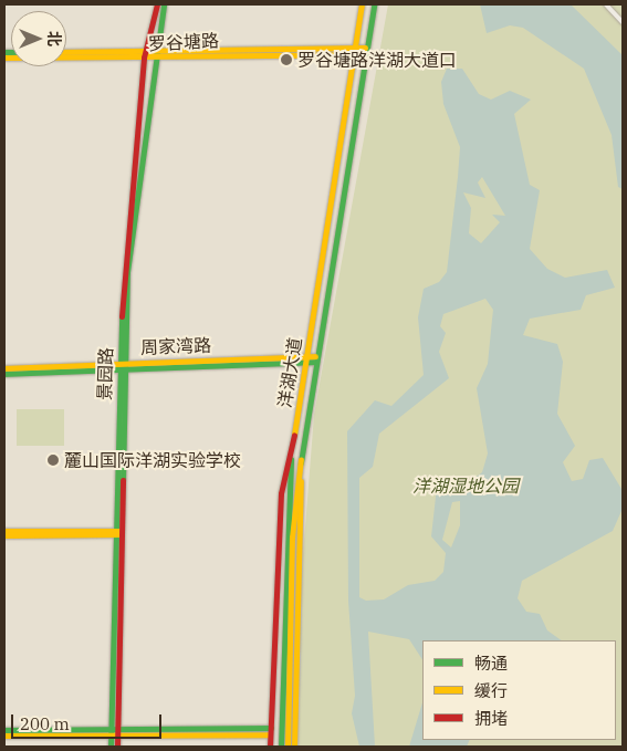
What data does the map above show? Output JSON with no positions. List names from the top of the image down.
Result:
{
  "streets": {
    "main road": [
      "罗谷塘路",
      "周家湾路",
      "洋湖大道",
      "景园路"
    ]
  },
  "crossings": [
    ["罗谷塘路", "洋湖大道"],
    ["罗谷塘路", "景园路"],
    ["周家湾路", "洋湖大道"],
    ["周家湾路", "景园路"]
  ],
  "parks": ["洋湖湿地公园"],
  "places": ["罗谷塘路洋湖大道口", "麓山国际洋湖实验学校"],
  "legend": ["畅通", "缓行", "拥堵"],
  "scale_bar": "200 m",
  "north": "right"
}
